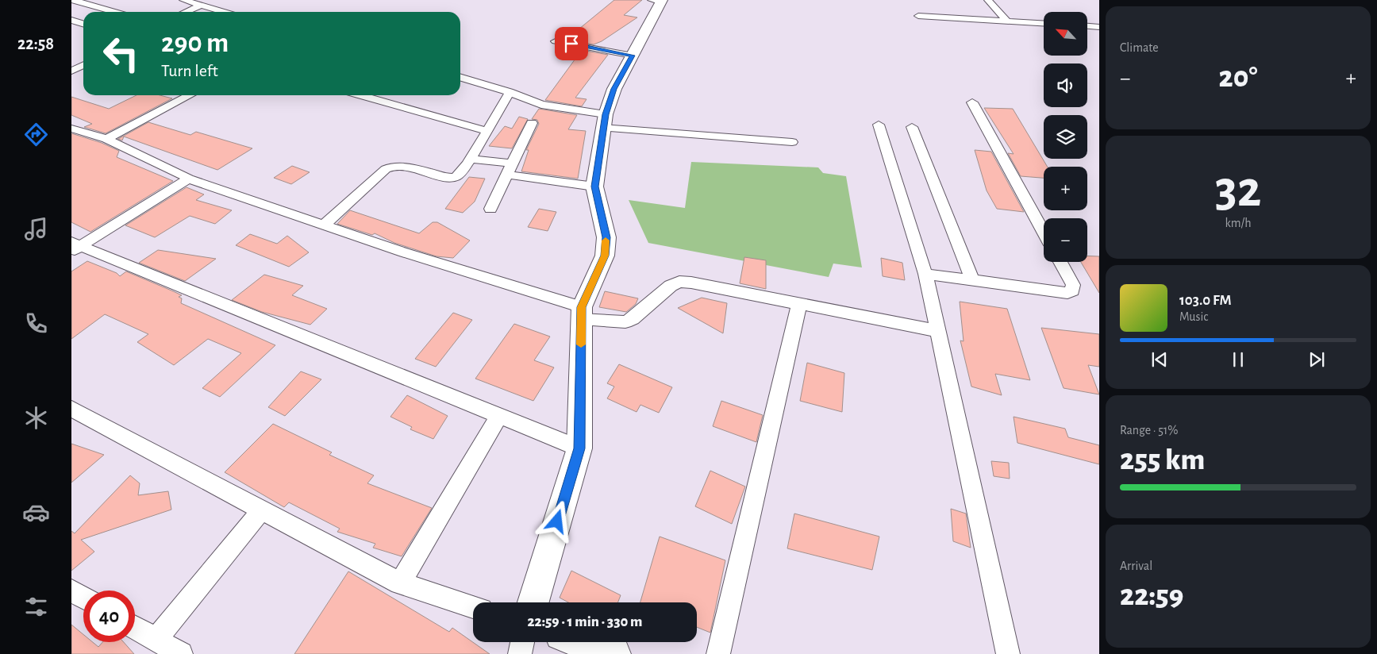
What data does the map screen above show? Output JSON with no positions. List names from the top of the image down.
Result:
{
  "north": "top left",
  "page": {
    "tabs": "22:58",
    "tile": [
      "Climate",
      ["32", "km/h"],
      ["Range · 51%", "255 km"],
      ["Arrival", "22:59"]
    ],
    "map_buttons": ["+", "−"],
    "turn": ["290 m", "Turn left"],
    "heat": ["−", "20°", "+"],
    "song": ["103.0 FM", "Music"],
    "limit": "40",
    "trip": "22:59 · 1 min · 330 m"
  }
}
